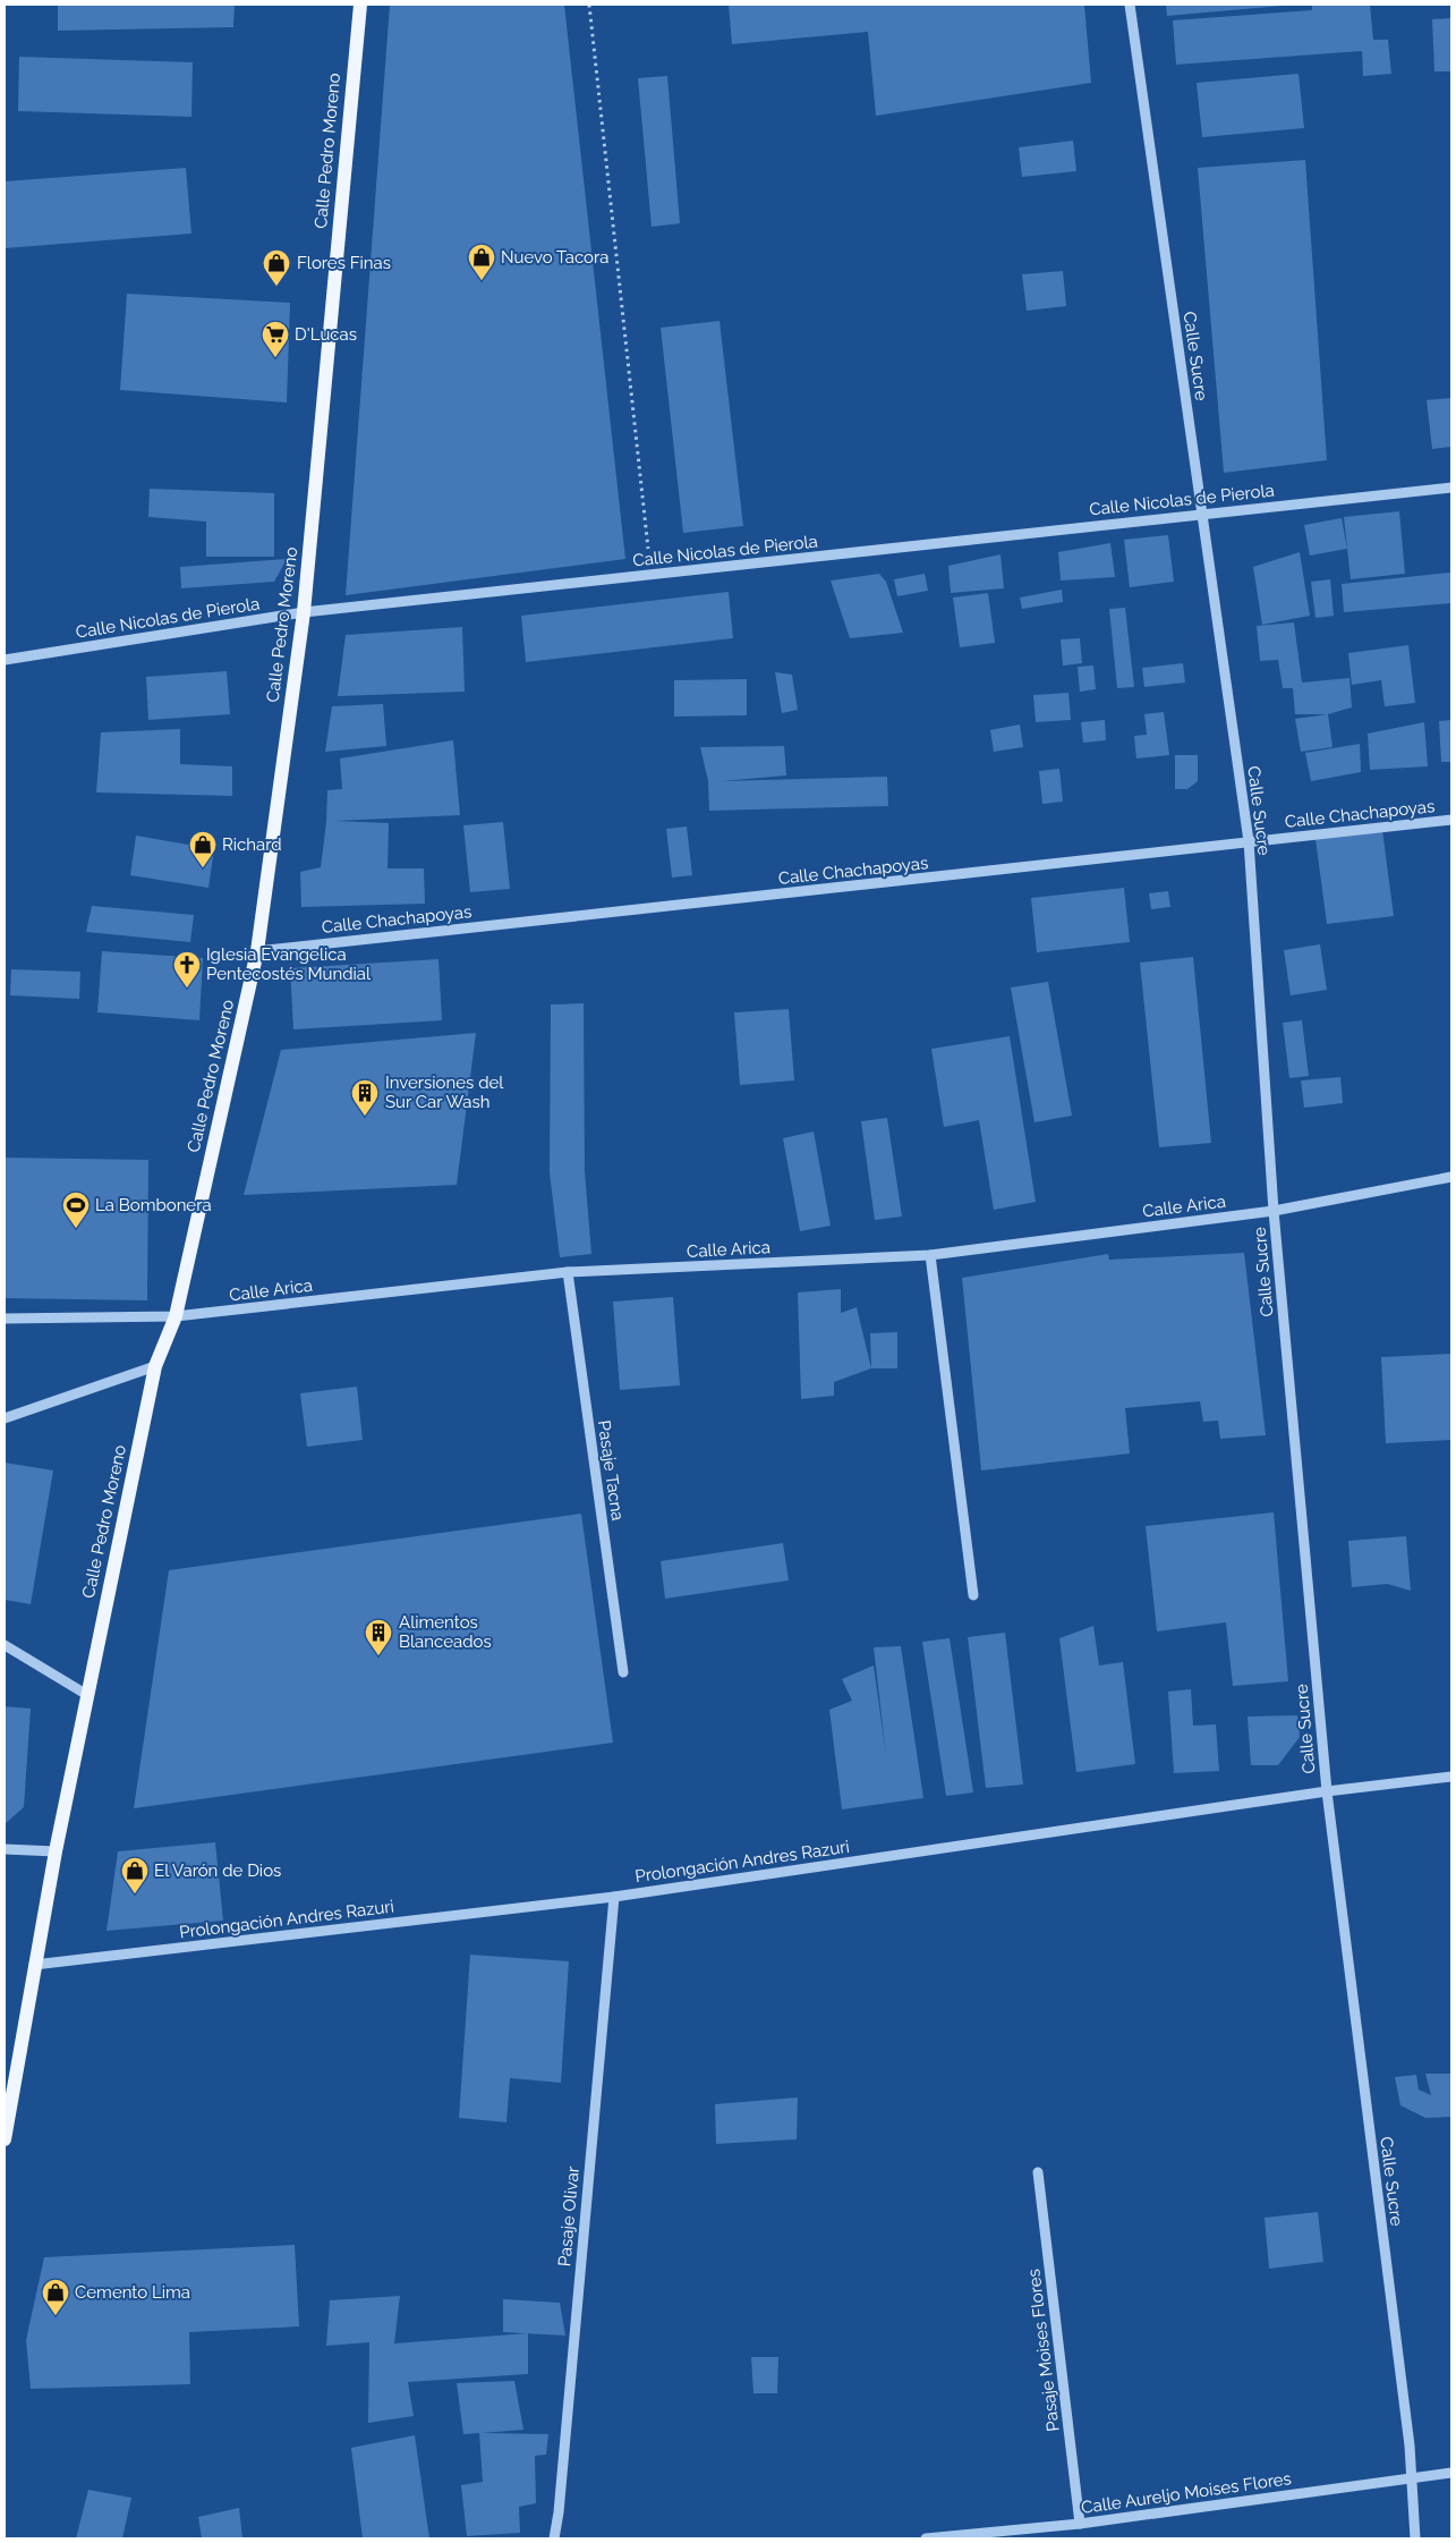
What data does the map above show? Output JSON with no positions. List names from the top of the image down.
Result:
{
  "streets": {
    "main road": ["Calle Pedro Moreno"],
    "street": [
      "Calle Sucre",
      "Calle Nicolas de Pierola",
      "Calle Chachapoyas",
      "Calle Arica",
      "Pasaje Tacna",
      "Prolongación Andres Razuri",
      "Pasaje Olivar",
      "Pasaje Moises Flores",
      "Calle Aureljo Moises Flores"
    ]
  },
  "crossings": [
    ["Calle Pedro Moreno", "Calle Nicolas de Pierola"],
    ["Calle Pedro Moreno", "Calle Chachapoyas"],
    ["Calle Pedro Moreno", "Calle Arica"],
    ["Calle Pedro Moreno", "Prolongación Andres Razuri"],
    ["Calle Sucre", "Calle Nicolas de Pierola"],
    ["Calle Sucre", "Calle Chachapoyas"],
    ["Calle Sucre", "Calle Arica"],
    ["Calle Sucre", "Prolongación Andres Razuri"],
    ["Calle Sucre", "Calle Aureljo Moises Flores"],
    ["Calle Arica", "Pasaje Tacna"],
    ["Prolongación Andres Razuri", "Pasaje Olivar"],
    ["Pasaje Moises Flores", "Calle Aureljo Moises Flores"]
  ],
  "places": {
    "shop": [
      "Nuevo Tacora",
      "Flores Finas",
      "Richard",
      "El Varón de Dios",
      "Cemento Lima"
    ],
    "supermarket": ["D'Lucas"],
    "church": ["Iglesia Evangelica Pentecostés Mundial"],
    "building": ["Inversiones del Sur Car Wash", "Alimentos Blanceados"],
    "sports": ["La Bombonera"]
  }
}
